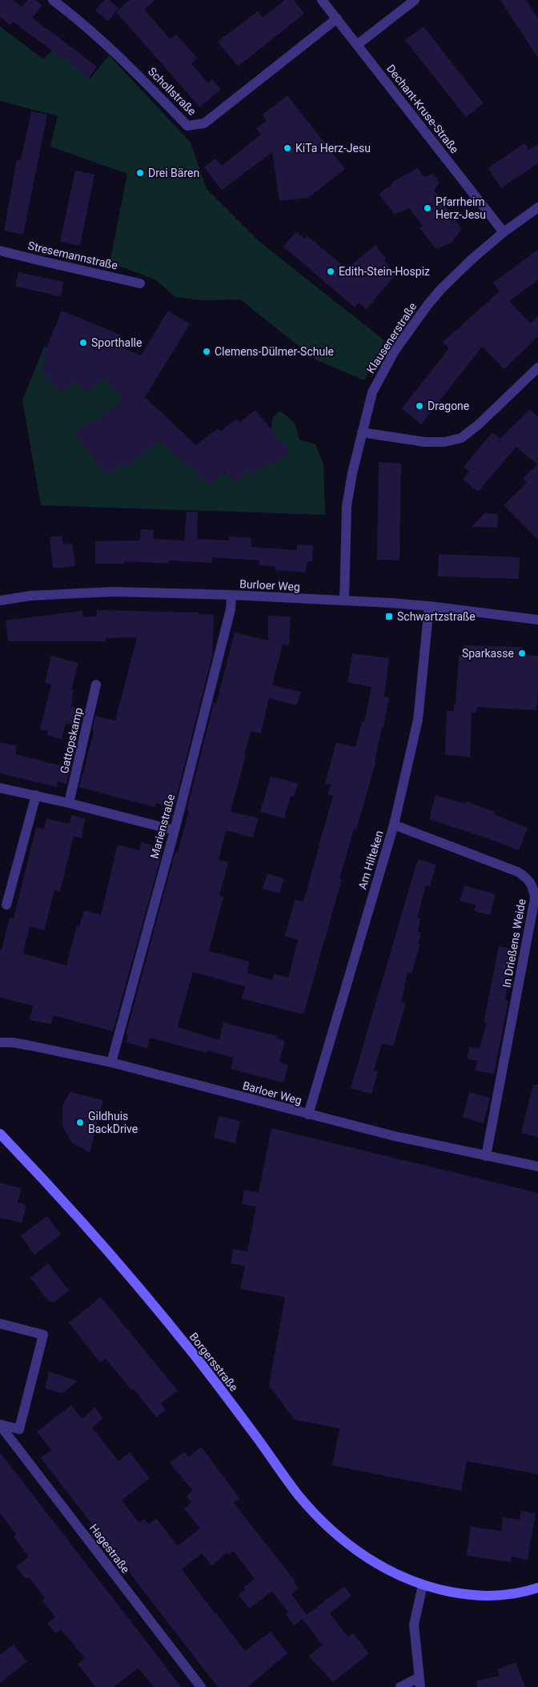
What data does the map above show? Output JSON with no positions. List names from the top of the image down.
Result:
{
  "streets": {
    "street": [
      "Schollstraße",
      "Dechant-Kruse-Straße",
      "Stresemannstraße",
      "Klausenerstraße",
      "Burloer Weg",
      "Gattopskamp",
      "Marienstraße",
      "Am Hilteken",
      "In Drießens Weide",
      "Barloer Weg",
      "Borgersstraße",
      "Hagestraße"
    ]
  },
  "crossings": [
    ["Schollstraße", "Dechant-Kruse-Straße"],
    ["Dechant-Kruse-Straße", "Klausenerstraße"],
    ["Klausenerstraße", "Burloer Weg"],
    ["Burloer Weg", "Marienstraße"],
    ["Burloer Weg", "Am Hilteken"],
    ["Marienstraße", "Barloer Weg"],
    ["Am Hilteken", "In Drießens Weide"],
    ["Am Hilteken", "Barloer Weg"],
    ["In Drießens Weide", "Barloer Weg"]
  ],
  "places": {
    "other": [
      "KiTa Herz-Jesu",
      "Drei Bären",
      "Pfarrheim Herz-Jesu",
      "Edith-Stein-Hospiz",
      "Sporthalle",
      "Clemens-Dülmer-Schule",
      "Dragone",
      "Sparkasse",
      "Gildhuis BackDrive"
    ],
    "transit": ["Schwartzstraße"]
  }
}
